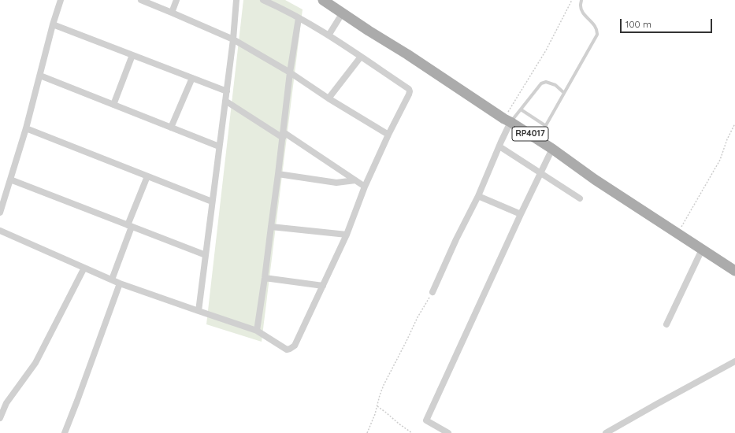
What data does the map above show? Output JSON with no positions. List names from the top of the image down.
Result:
{
  "streets": {
    "main road": ["RP4017"]
  },
  "scale_bar": "100 m"
}
